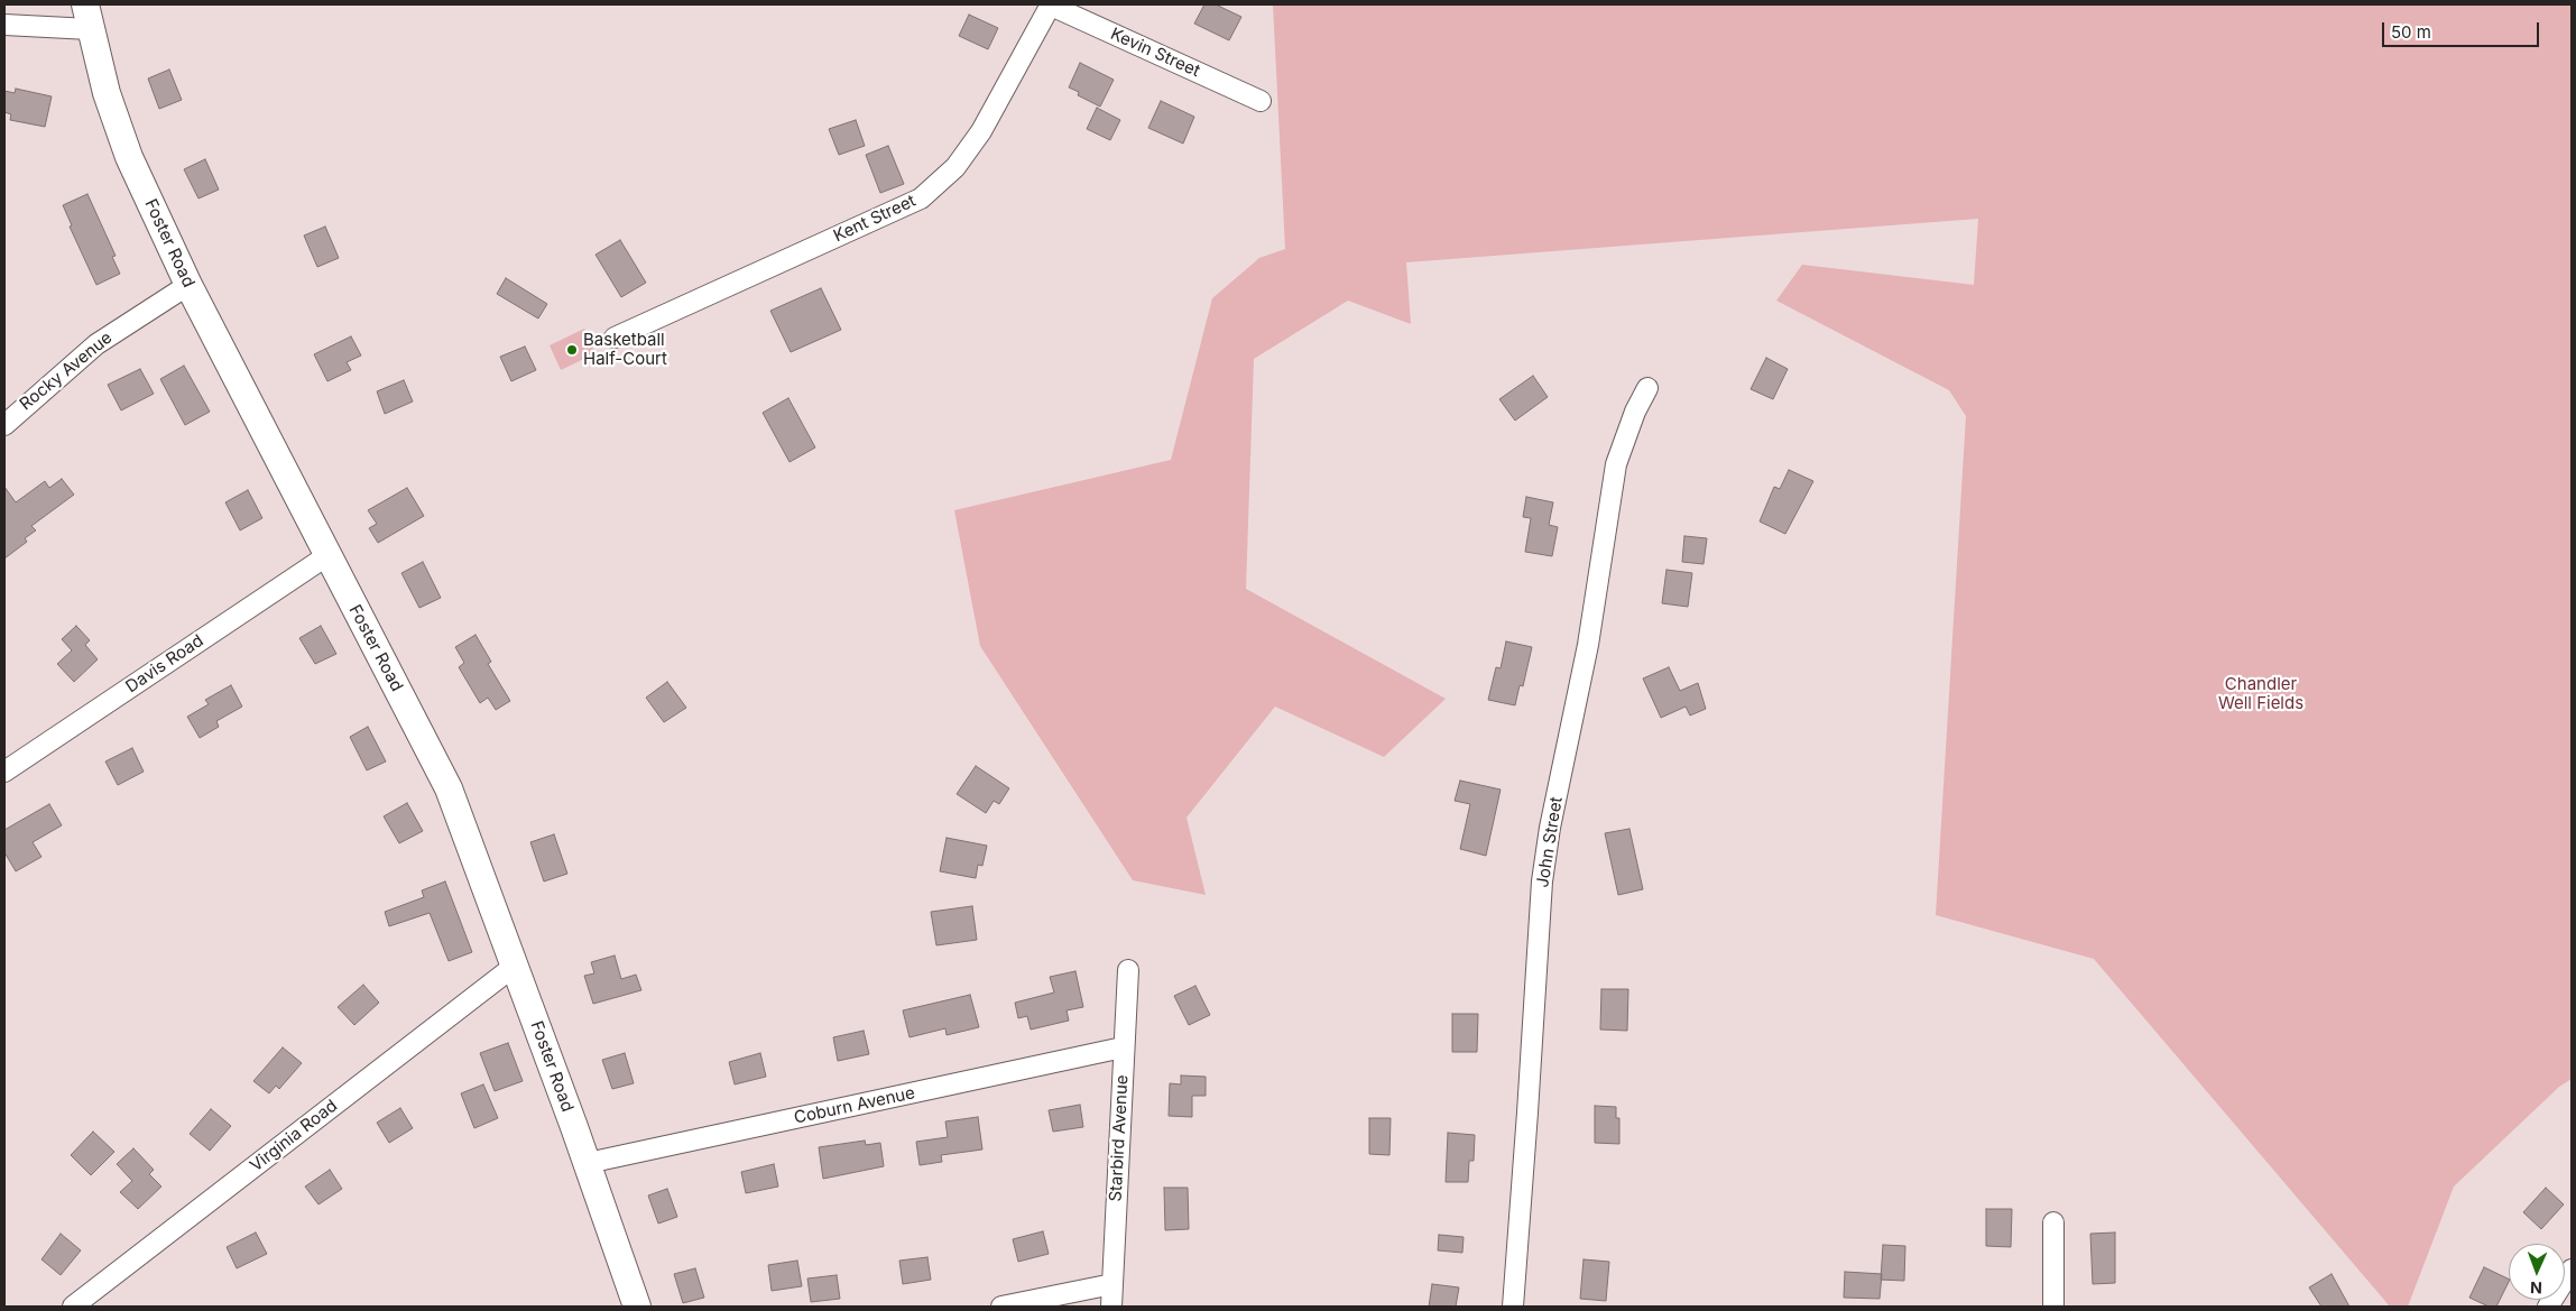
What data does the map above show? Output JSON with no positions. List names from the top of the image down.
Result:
{
  "streets": {
    "street": [
      "Kevin Street",
      "Kent Street",
      "Foster Road",
      "Rocky Avenue",
      "Davis Road",
      "John Street",
      "Coburn Avenue",
      "Virginia Road",
      "Starbird Avenue"
    ]
  },
  "crossings": [
    ["Kevin Street", "Kent Street"],
    ["Foster Road", "Rocky Avenue"],
    ["Foster Road", "Davis Road"],
    ["Foster Road", "Coburn Avenue"],
    ["Foster Road", "Virginia Road"],
    ["Coburn Avenue", "Starbird Avenue"]
  ],
  "parks": ["Chandler Well Fields"],
  "places": ["Basketball Half-Court"],
  "scale_bar": "50 m",
  "north": "bottom"
}
